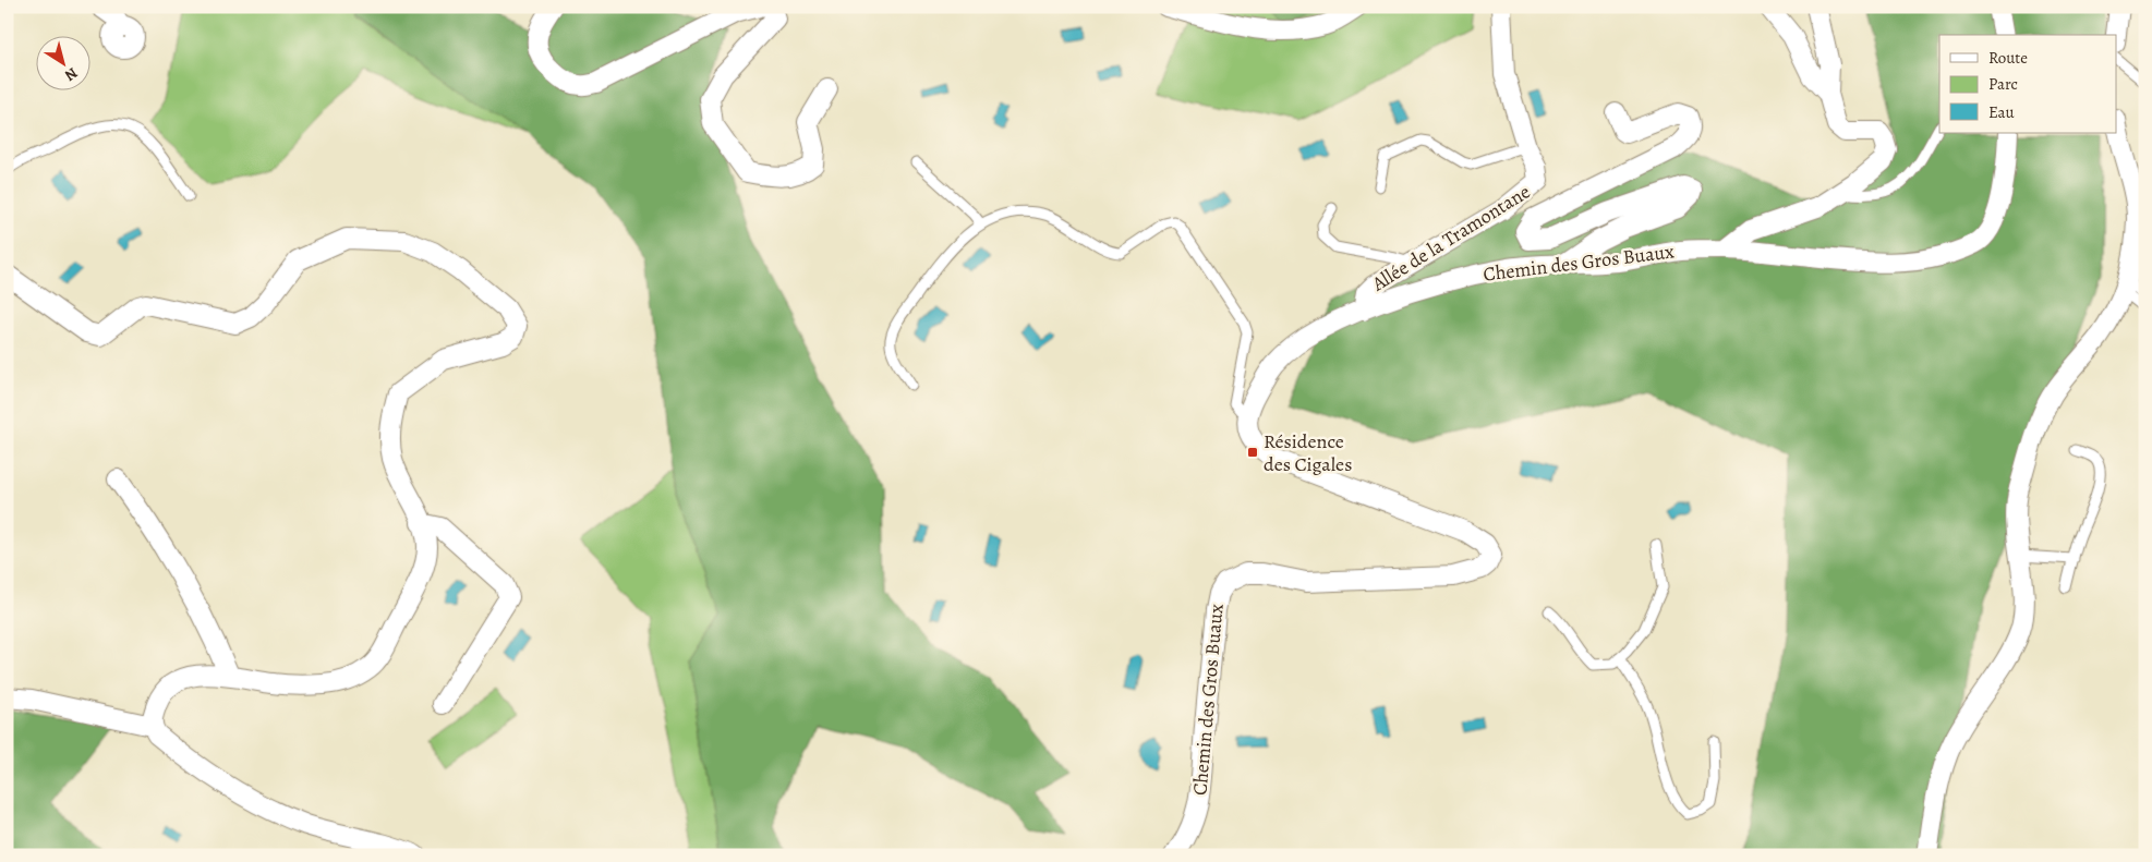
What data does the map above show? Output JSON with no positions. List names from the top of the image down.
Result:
{
  "streets": {
    "street": ["Allée de la Tramontane", "Chemin des Gros Buaux"]
  },
  "crossings": [
    ["Allée de la Tramontane", "Chemin des Gros Buaux"]
  ],
  "places": {
    "transit": ["Résidence des Cigales"]
  },
  "legend": ["Route", "Parc", "Eau"],
  "north": "bottom right"
}
